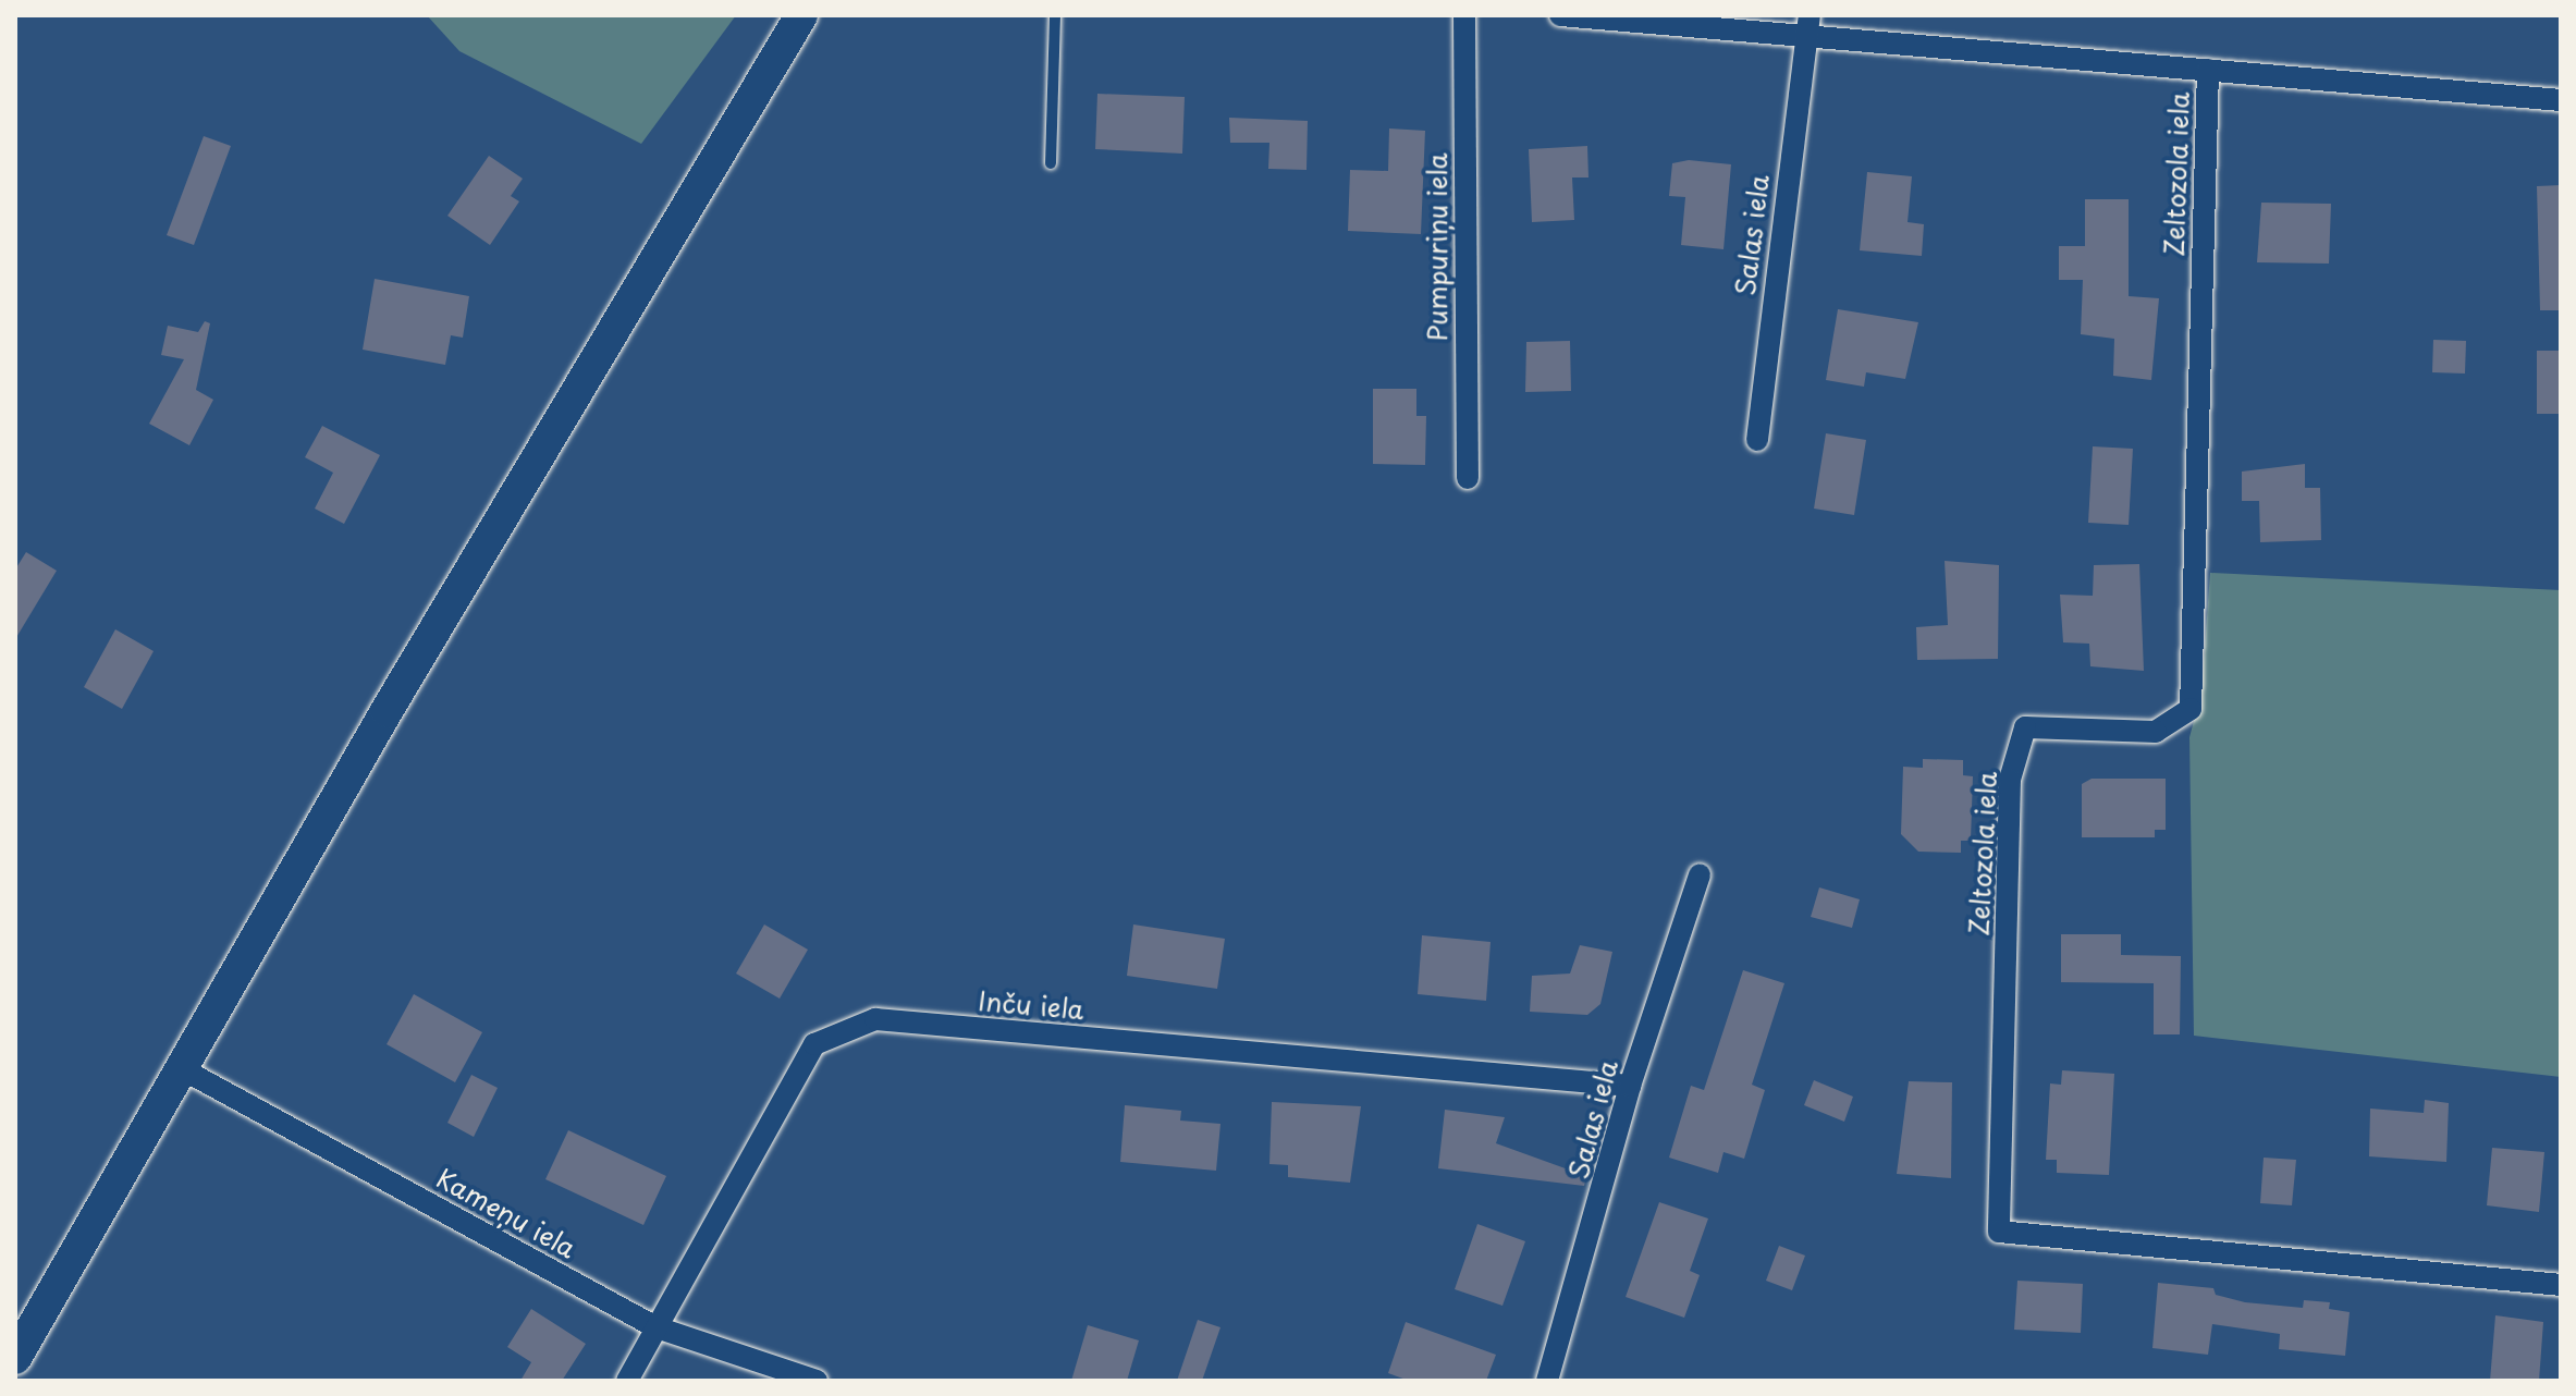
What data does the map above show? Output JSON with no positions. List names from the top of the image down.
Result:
{
  "streets": {
    "street": [
      "Zeltozola iela",
      "Salas iela",
      "Pumpuriņu iela",
      "Inču iela",
      "Kameņu iela"
    ]
  },
  "crossings": [
    ["Salas iela", "Inču iela"],
    ["Inču iela", "Kameņu iela"]
  ]
}
